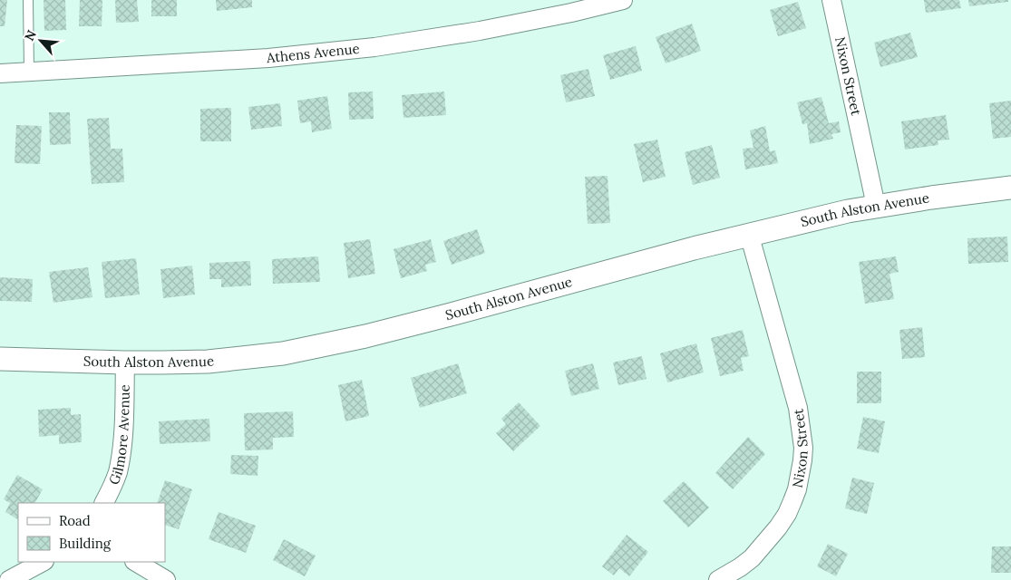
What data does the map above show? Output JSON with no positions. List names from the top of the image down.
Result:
{
  "streets": {
    "street": [
      "Athens Avenue",
      "Nixon Street",
      "South Alston Avenue",
      "Gilmore Avenue"
    ]
  },
  "crossings": [
    ["Nixon Street", "South Alston Avenue"],
    ["South Alston Avenue", "Gilmore Avenue"]
  ],
  "legend": ["Road", "Building"],
  "north": "top left"
}
